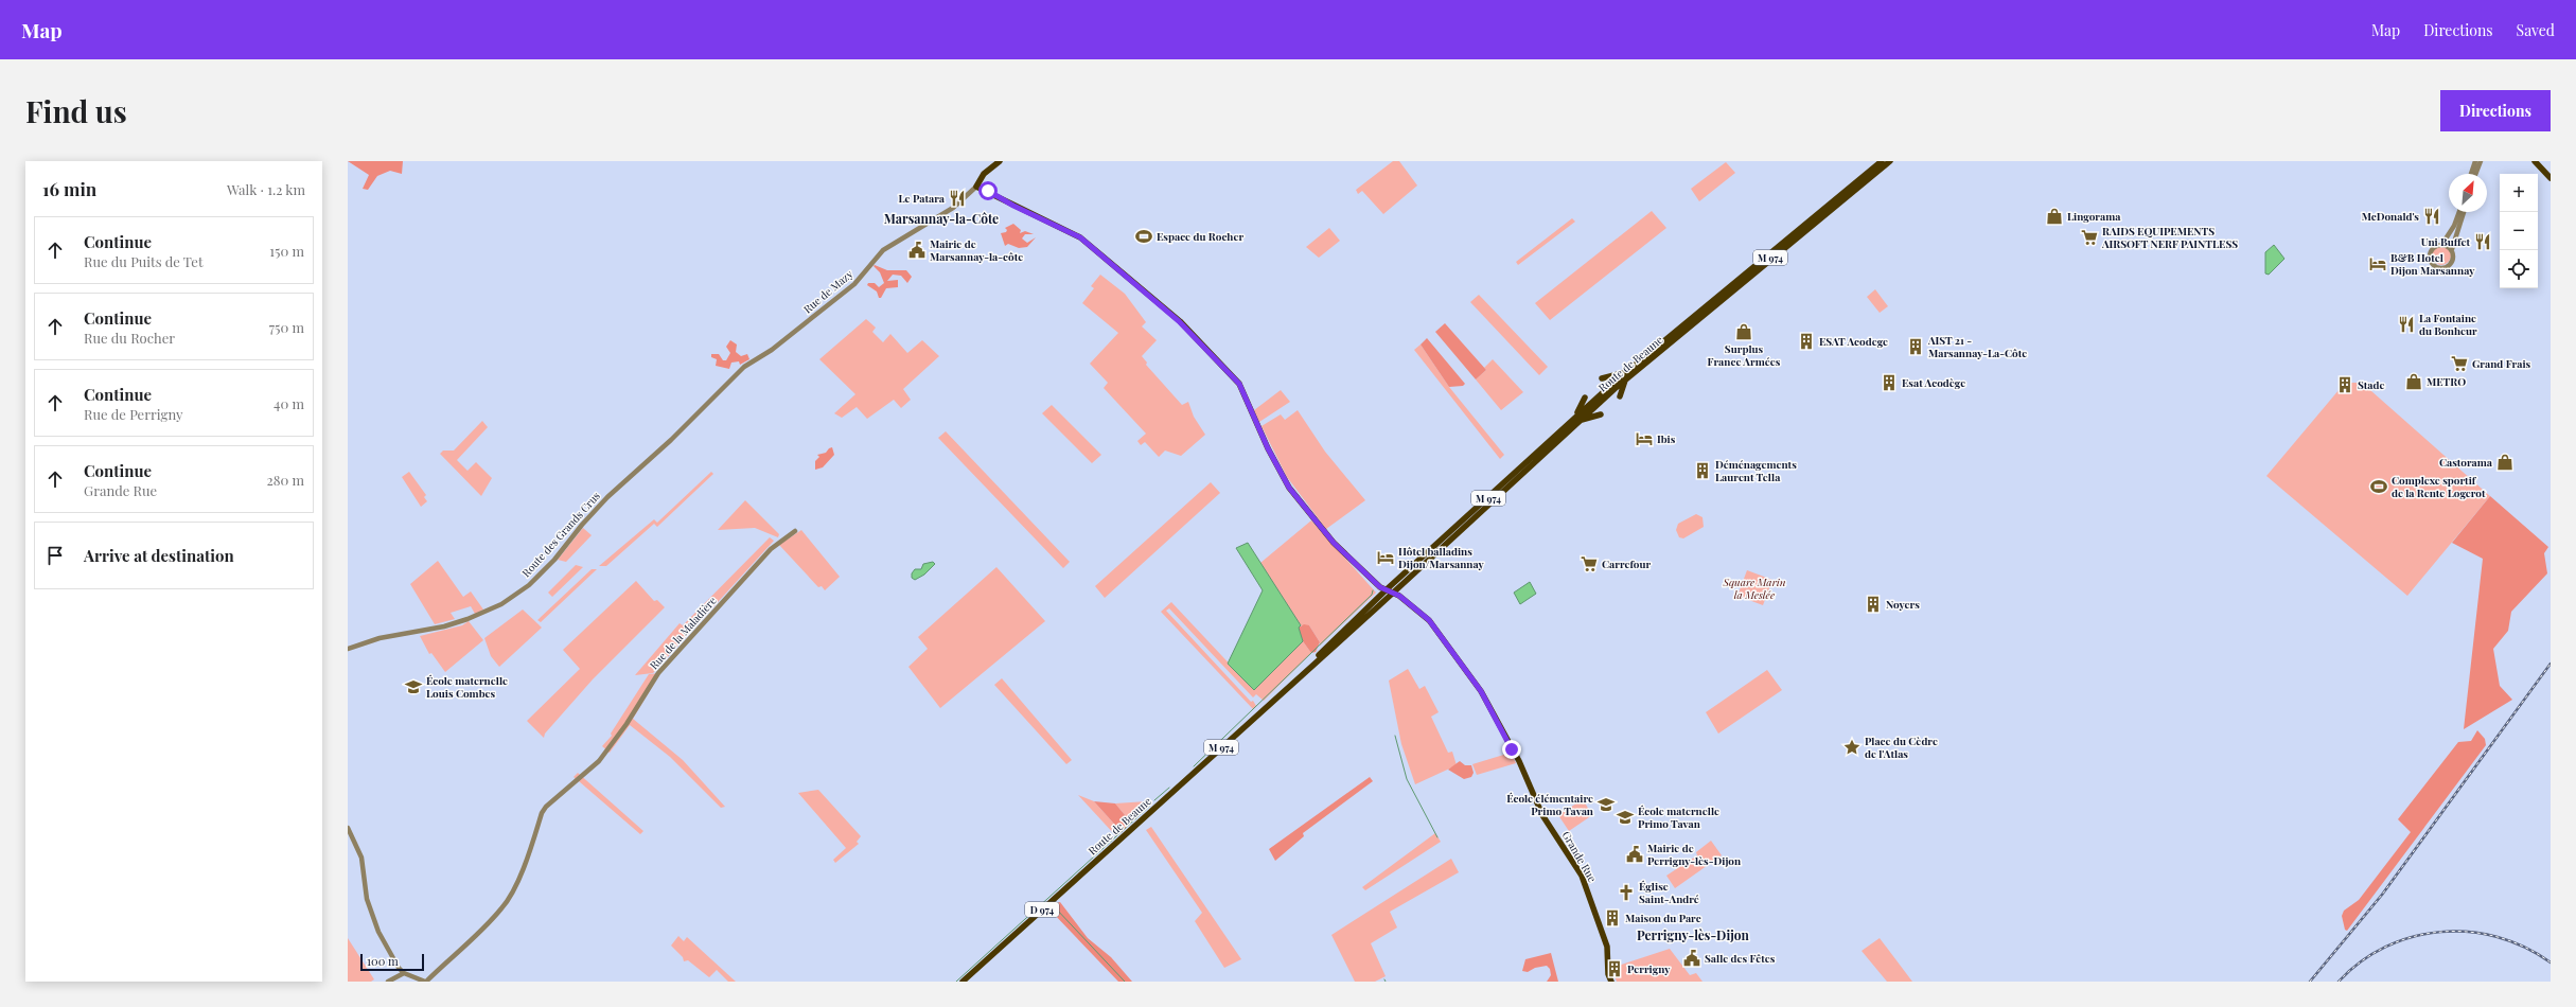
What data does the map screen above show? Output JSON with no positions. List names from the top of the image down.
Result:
{
  "streets": {
    "main road": [
      "M 974",
      "Rue de Mazy",
      "Route de Beaune",
      "Grande Rue",
      "D 974"
    ],
    "street": ["Route des Grands Crus", "Rue de la Maladière"]
  },
  "crossings": [
    ["M 974", "Route de Beaune"],
    ["M 974", "Grande Rue"],
    ["Rue de Mazy", "Route des Grands Crus"],
    ["Rue de Mazy", "Grande Rue"],
    ["Route de Beaune", "Grande Rue"]
  ],
  "districts": ["Marsannay-la-Côte", "Perrigny-lès-Dijon"],
  "parks": ["Square Marin la Meslée"],
  "places": {
    "restaurant": [
      "Le Patara",
      "McDonald's",
      "Uni Buffet",
      "La Fontaine du Bonheur"
    ],
    "shop": [
      "Lingorama",
      "Surplus France Armées",
      "METRO",
      "Castorama"
    ],
    "sports": ["Espace du Rocher", "Complexe sportif de la Rente Logerot"],
    "supermarket": ["RAIDS EQUIPEMENTS AIRSOFT NERF PAINTLESS", "Grand Frais", "Carrefour"],
    "public building": ["Mairie de Marsannay-la-côte", "Mairie de Perrigny-lès-Dijon", "Salle des Fêtes"],
    "hotel": ["B&B Hotel Dijon Marsannay", "Ibis", "Hôtel balladins Dijon/Marsannay"],
    "building": [
      "ESAT Acodege",
      "AIST 21 - Marsannay-La-Côte",
      "Esat Acodège",
      "Stade",
      "Déménagements Laurent Tella",
      "Noyers",
      "Maison du Parc",
      "Perrigny"
    ],
    "school or university": ["École maternelle Louis Combes", "École élémentaire Primo Tavan", "École maternelle Primo Tavan"],
    "place": ["Place du Cèdre de l'Atlas"],
    "church": ["Église Saint-André"]
  },
  "scale_bar": "100 m",
  "north": "top right",
  "page": {
    "header": "Map",
    "nav": ["Map", "Directions", "Saved"],
    "buttons": "Directions",
    "title": "Find us",
    "heading": ["16 min", "Walk · 1.2 km"],
    "map_buttons": ["+", "−"],
    "list": [
      ["Continue", "Rue du Puits de Tet", "150 m"],
      ["Continue", "Rue du Rocher", "750 m"],
      ["Continue", "Rue de Perrigny", "40 m"],
      ["Continue", "Grande Rue", "280 m"],
      "Arrive at destination"
    ],
    "scale": "100 m"
  }
}
